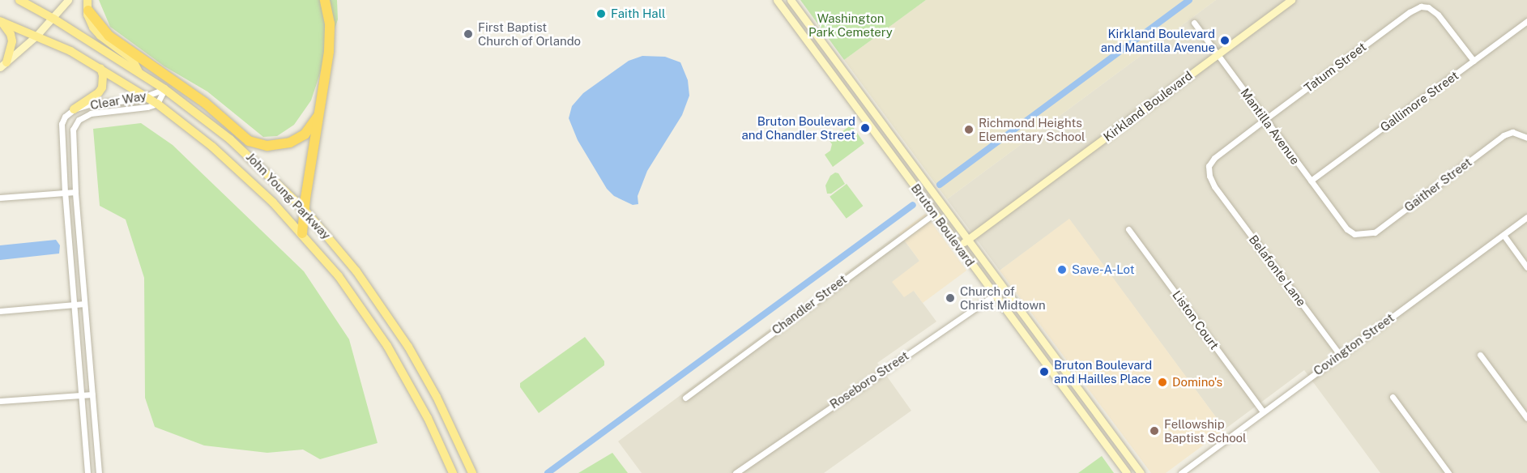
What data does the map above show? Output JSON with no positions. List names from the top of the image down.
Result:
{
  "streets": {
    "main road": ["John Young Parkway"],
    "street": [
      "Tatum Street",
      "Clear Way",
      "Gallimore Street",
      "Kirkland Boulevard",
      "Mantilla Avenue",
      "Gaither Street",
      "Bruton Boulevard",
      "Belafonte Lane",
      "Chandler Street",
      "Liston Court",
      "Covington Street",
      "Roseboro Street"
    ]
  },
  "crossings": [
    ["Tatum Street", "Gallimore Street"],
    ["Tatum Street", "Mantilla Avenue"],
    ["Tatum Street", "Belafonte Lane"],
    ["Clear Way", "John Young Parkway"],
    ["Gallimore Street", "Mantilla Avenue"],
    ["Kirkland Boulevard", "Mantilla Avenue"],
    ["Kirkland Boulevard", "Bruton Boulevard"],
    ["Mantilla Avenue", "Gaither Street"],
    ["Bruton Boulevard", "Chandler Street"],
    ["Bruton Boulevard", "Roseboro Street"],
    ["Belafonte Lane", "Covington Street"],
    ["Liston Court", "Covington Street"]
  ],
  "parks": ["Washington Park Cemetery"],
  "places": [
    "Faith Hall",
    "First Baptist Church of Orlando",
    "Kirkland Boulevard and Mantilla Avenue",
    "Bruton Boulevard and Chandler Street",
    "Richmond Heights Elementary School",
    "Save-A-Lot",
    "Church of Christ Midtown",
    "Bruton Boulevard and Hailles Place",
    "Domino's",
    "Fellowship Baptist School"
  ]
}
